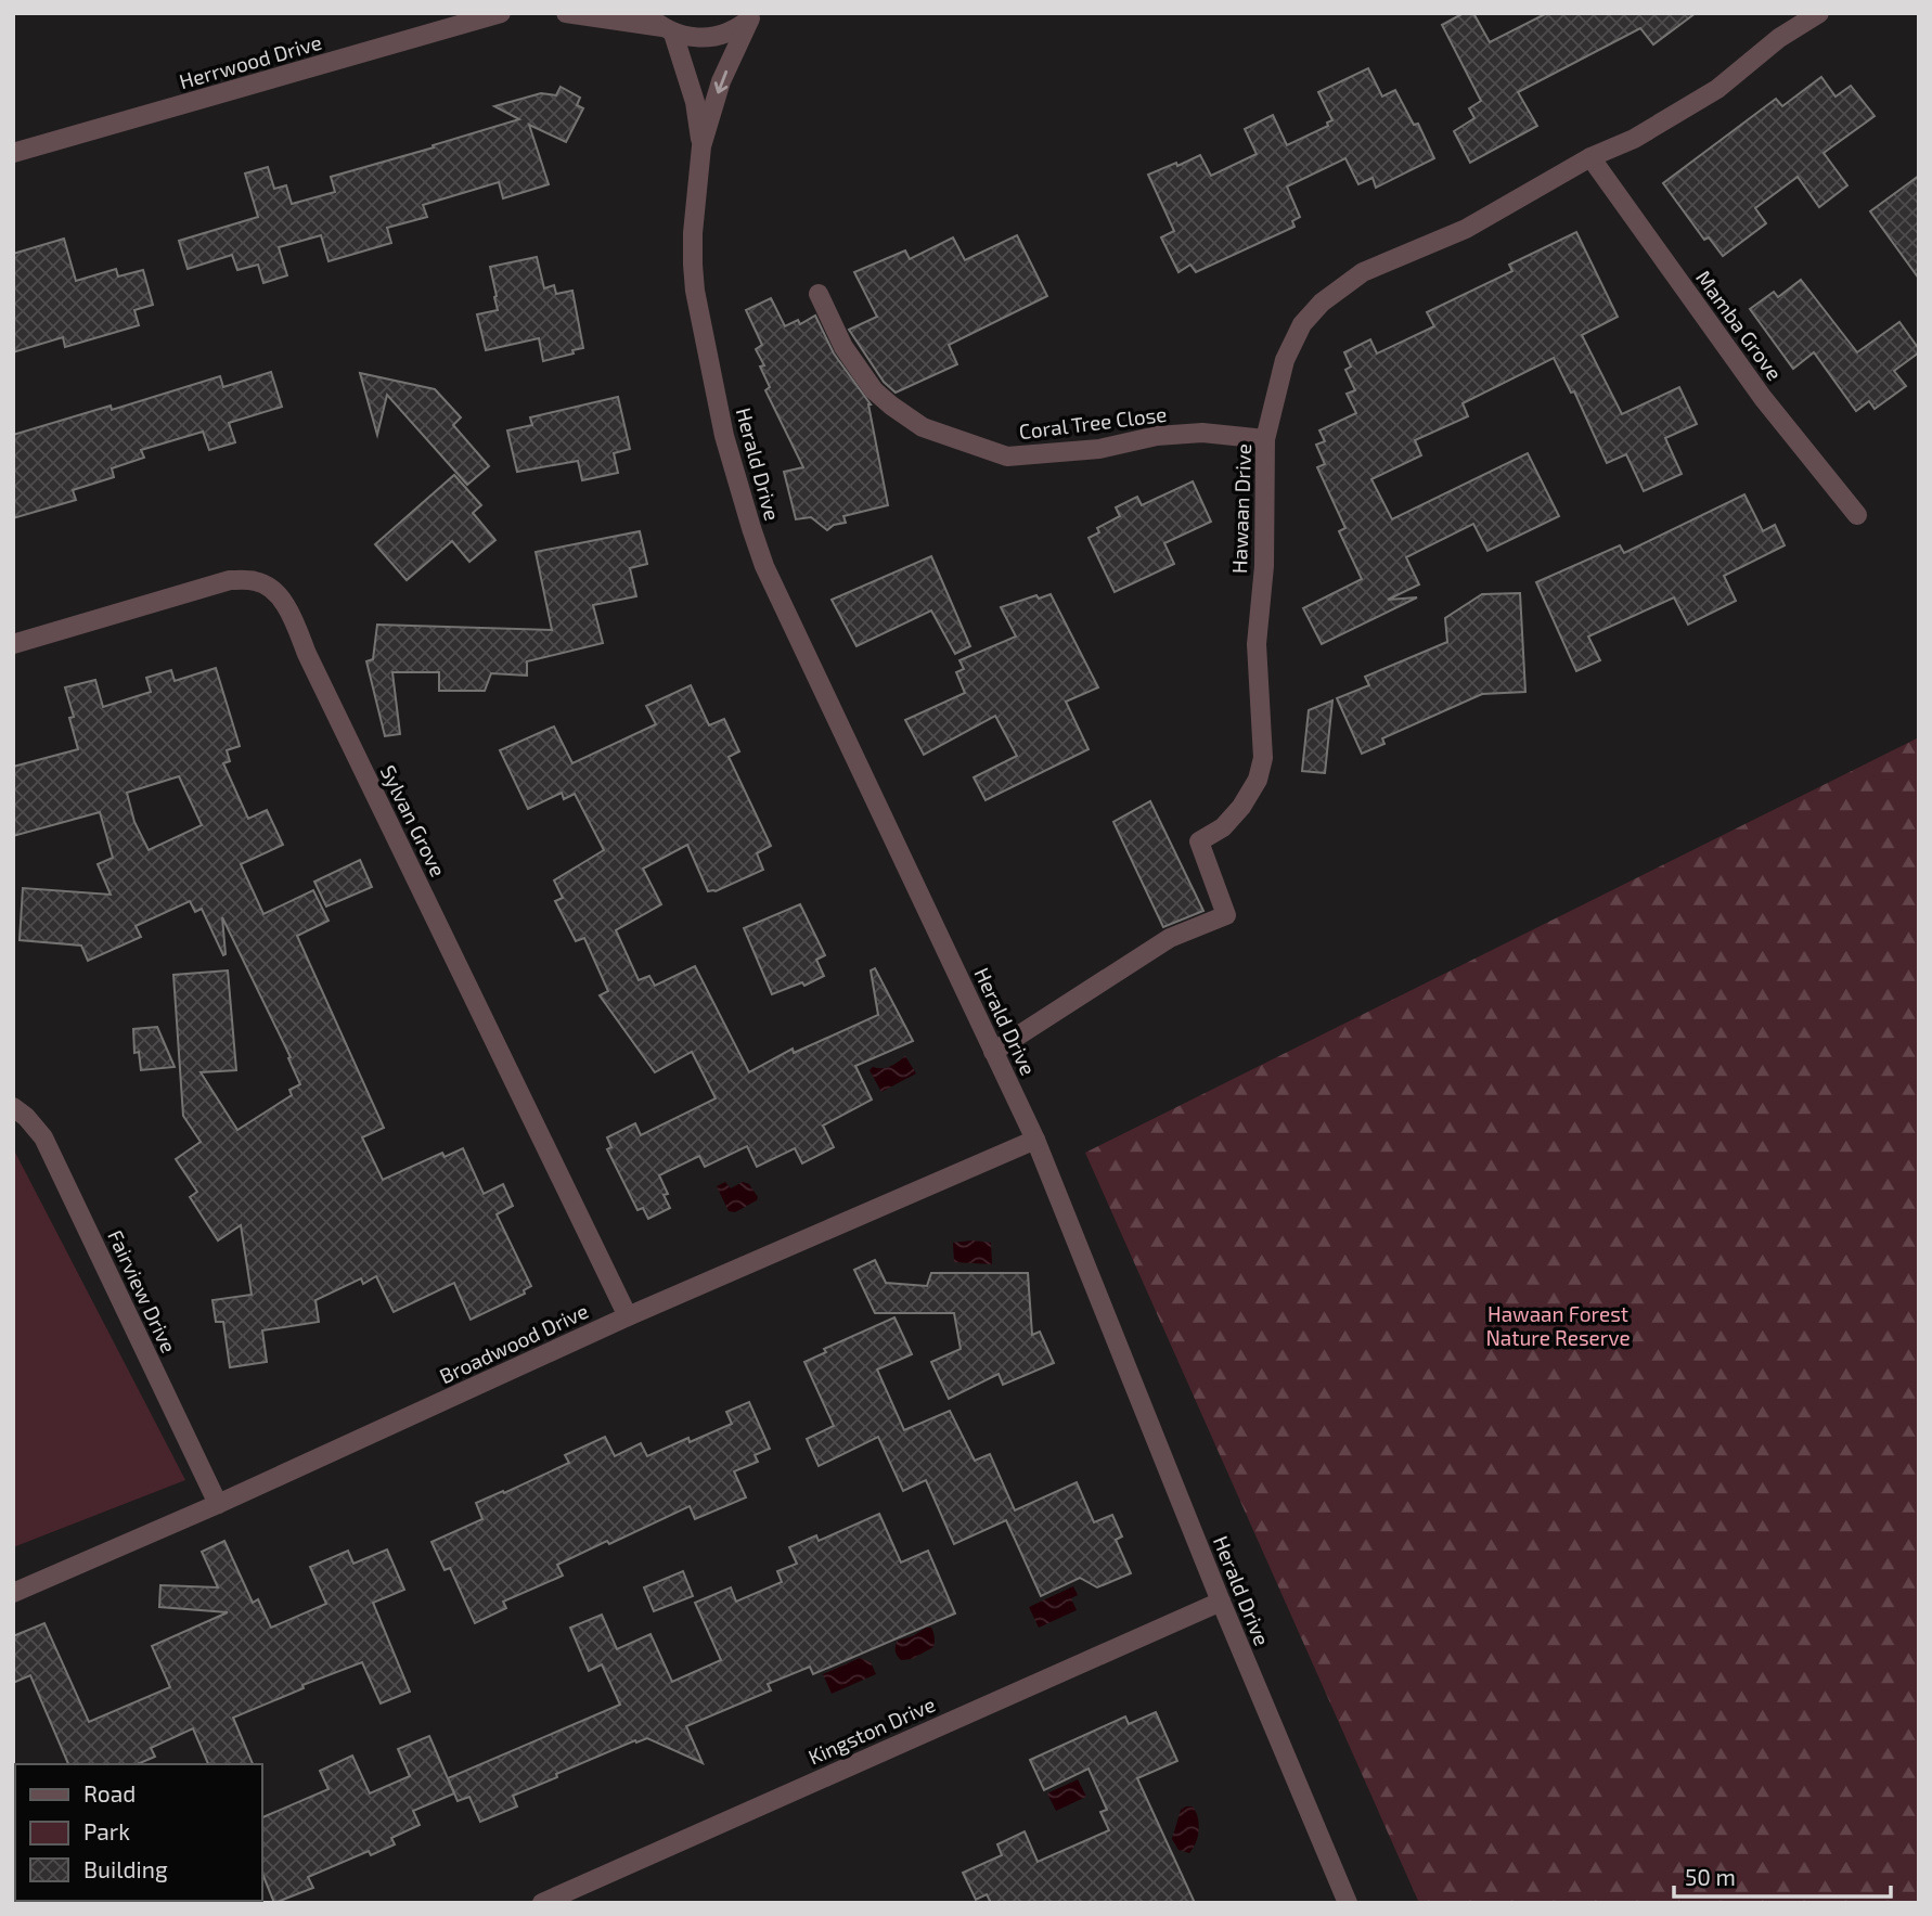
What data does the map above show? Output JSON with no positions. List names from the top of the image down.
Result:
{
  "streets": {
    "street": [
      "Herrwood Drive",
      "Mamba Grove",
      "Coral Tree Close",
      "Herald Drive",
      "Hawaan Drive",
      "Sylvan Grove",
      "Fairview Drive",
      "Broadwood Drive",
      "Kingston Drive"
    ]
  },
  "crossings": [
    ["Mamba Grove", "Hawaan Drive"],
    ["Coral Tree Close", "Hawaan Drive"],
    ["Herald Drive", "Hawaan Drive"],
    ["Herald Drive", "Broadwood Drive"],
    ["Herald Drive", "Kingston Drive"],
    ["Sylvan Grove", "Broadwood Drive"],
    ["Fairview Drive", "Broadwood Drive"]
  ],
  "parks": ["Hawaan Forest Nature Reserve"],
  "legend": ["Road", "Park", "Building"],
  "scale_bar": "50 m"
}
